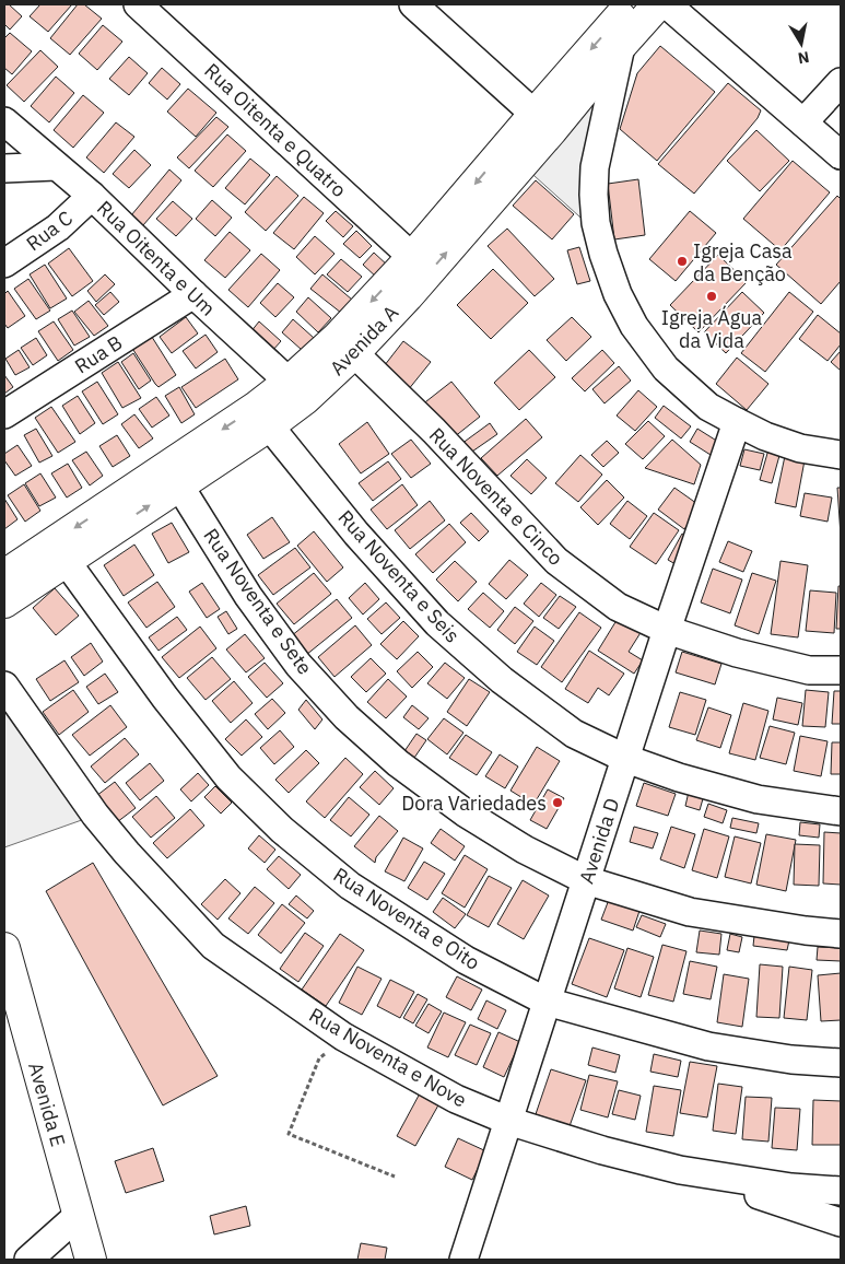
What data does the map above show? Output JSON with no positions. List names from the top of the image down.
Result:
{
  "streets": {
    "main road": ["Avenida A", "Avenida E"],
    "street": [
      "Rua Oitenta e Quatro",
      "Rua C",
      "Rua Oitenta e Um",
      "Rua B",
      "Rua Noventa e Cinco",
      "Rua Noventa e Seis",
      "Rua Noventa e Sete",
      "Avenida D",
      "Rua Noventa e Oito",
      "Rua Noventa e Nove"
    ]
  },
  "crossings": [
    ["Rua Oitenta e Quatro", "Avenida A"],
    ["Rua C", "Rua Oitenta e Um"],
    ["Rua Oitenta e Um", "Avenida A"],
    ["Rua Oitenta e Um", "Rua B"],
    ["Avenida A", "Rua Noventa e Cinco"],
    ["Avenida A", "Rua Noventa e Seis"],
    ["Avenida A", "Rua Noventa e Sete"],
    ["Avenida A", "Rua Noventa e Oito"],
    ["Rua Noventa e Cinco", "Avenida D"],
    ["Rua Noventa e Seis", "Avenida D"],
    ["Rua Noventa e Sete", "Avenida D"],
    ["Avenida D", "Rua Noventa e Oito"],
    ["Avenida D", "Rua Noventa e Nove"]
  ],
  "places": ["Igreja Casa da Benção", "Igreja Água da Vida", "Dora Variedades"],
  "north": "bottom"
}
